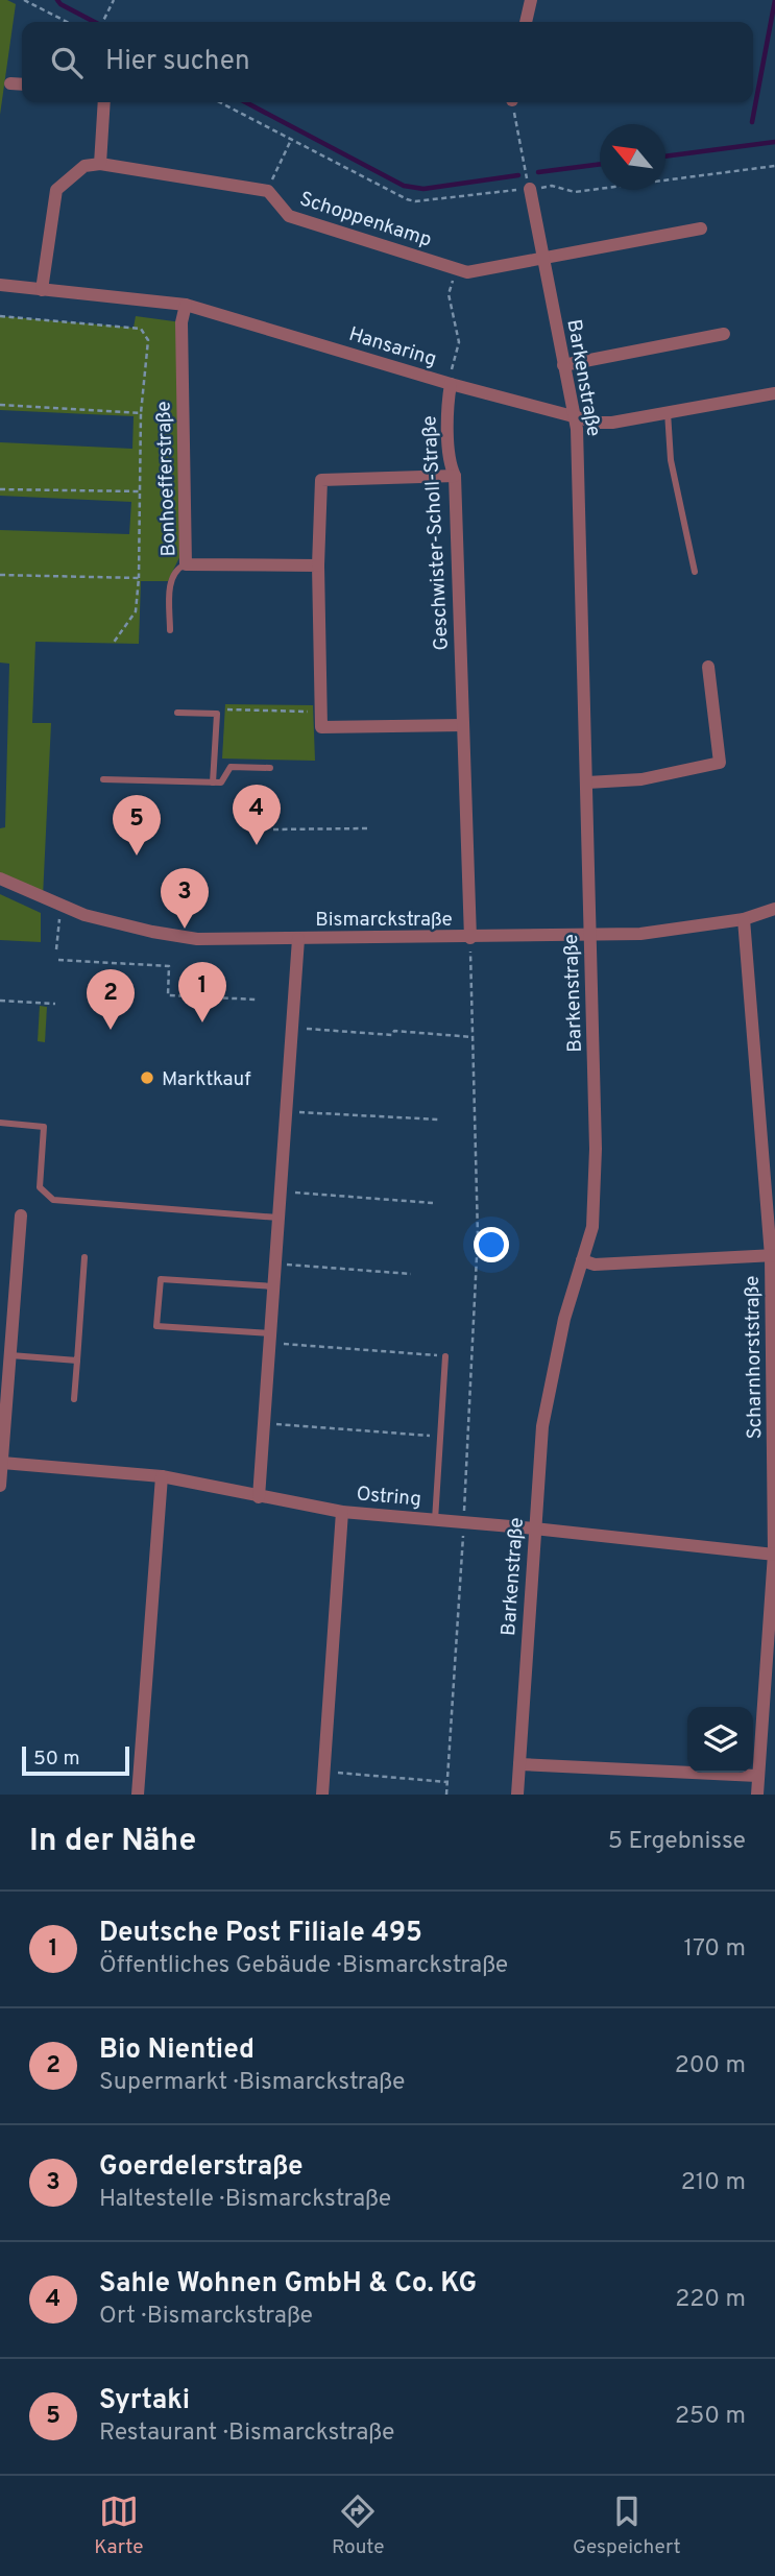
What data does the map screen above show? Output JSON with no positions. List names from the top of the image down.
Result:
{
  "streets": {
    "street": [
      "Schoppenkamp",
      "Hansaring",
      "Barkenstraße",
      "Bonhoefferstraße",
      "Geschwister-Scholl-Straße",
      "Bismarckstraße",
      "Scharnhorststraße",
      "Ostring"
    ]
  },
  "crossings": [
    ["Schoppenkamp", "Barkenstraße"],
    ["Hansaring", "Barkenstraße"],
    ["Hansaring", "Bonhoefferstraße"],
    ["Hansaring", "Geschwister-Scholl-Straße"],
    ["Barkenstraße", "Bismarckstraße"],
    ["Barkenstraße", "Ostring"],
    ["Geschwister-Scholl-Straße", "Bismarckstraße"],
    ["Bismarckstraße", "Scharnhorststraße"],
    ["Scharnhorststraße", "Ostring"]
  ],
  "places": ["Marktkauf"],
  "scale_bar": "50 m",
  "north": "top left",
  "page": {
    "search": "Hier suchen",
    "pins": [
      "4",
      "5",
      "3",
      "1",
      "2"
    ],
    "scale": "50 m",
    "heading": ["In der Nähe", "5 Ergebnisse"],
    "list": [
      {
        "mark": "1",
        "name": "Deutsche Post Filiale 495",
        "note": "Öffentliches Gebäude · Bismarckstraße",
        "value": "170 m"
      },
      {
        "mark": "2",
        "name": "Bio Nientied",
        "note": "Supermarkt · Bismarckstraße",
        "value": "200 m"
      },
      {
        "mark": "3",
        "name": "Goerdelerstraße",
        "note": "Haltestelle · Bismarckstraße",
        "value": "210 m"
      },
      {
        "mark": "4",
        "name": "Sahle Wohnen GmbH & Co. KG",
        "note": "Ort · Bismarckstraße",
        "value": "220 m"
      },
      {
        "mark": "5",
        "name": "Syrtaki",
        "note": "Restaurant · Bismarckstraße",
        "value": "250 m"
      }
    ],
    "nav": ["Karte", "Route", "Gespeichert"]
  }
}
